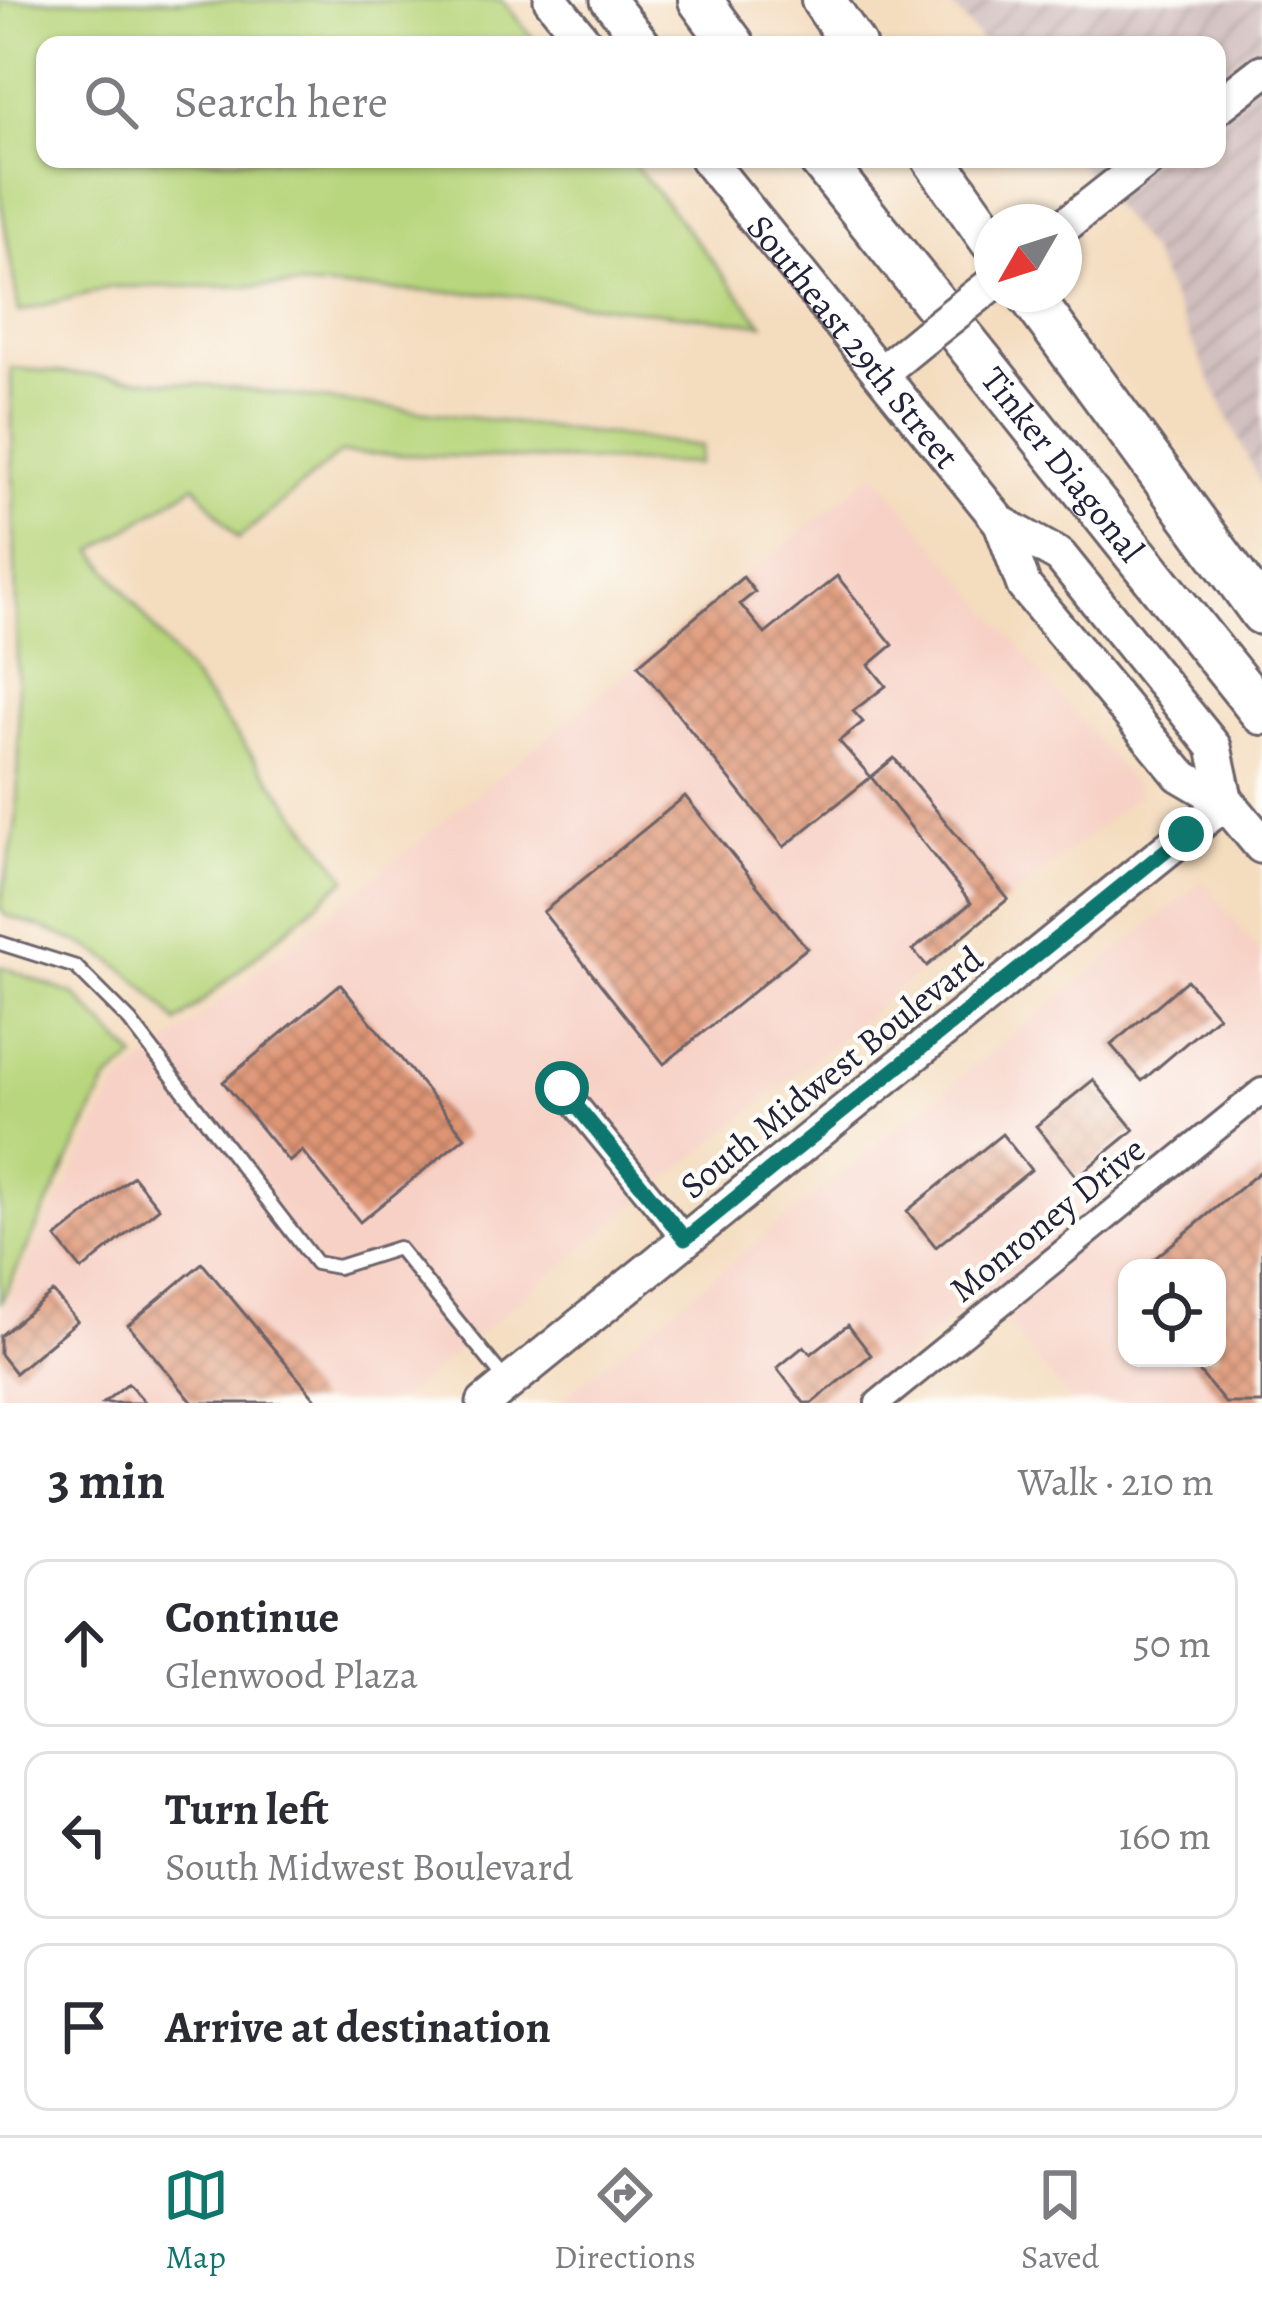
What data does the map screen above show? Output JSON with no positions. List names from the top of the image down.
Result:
{
  "streets": {
    "highway": ["Tinker Diagonal"],
    "main road": ["Southeast 29th Street", "South Midwest Boulevard"],
    "street": ["Monroney Drive"]
  },
  "crossings": [
    ["Southeast 29th Street", "South Midwest Boulevard"]
  ],
  "north": "bottom left",
  "page": {
    "search": "Search here",
    "heading": ["3 min", "Walk · 210 m"],
    "list": [
      ["Continue", "Glenwood Plaza", "50 m"],
      ["Turn left", "South Midwest Boulevard", "160 m"],
      "Arrive at destination"
    ],
    "nav": ["Map", "Directions", "Saved"]
  }
}
